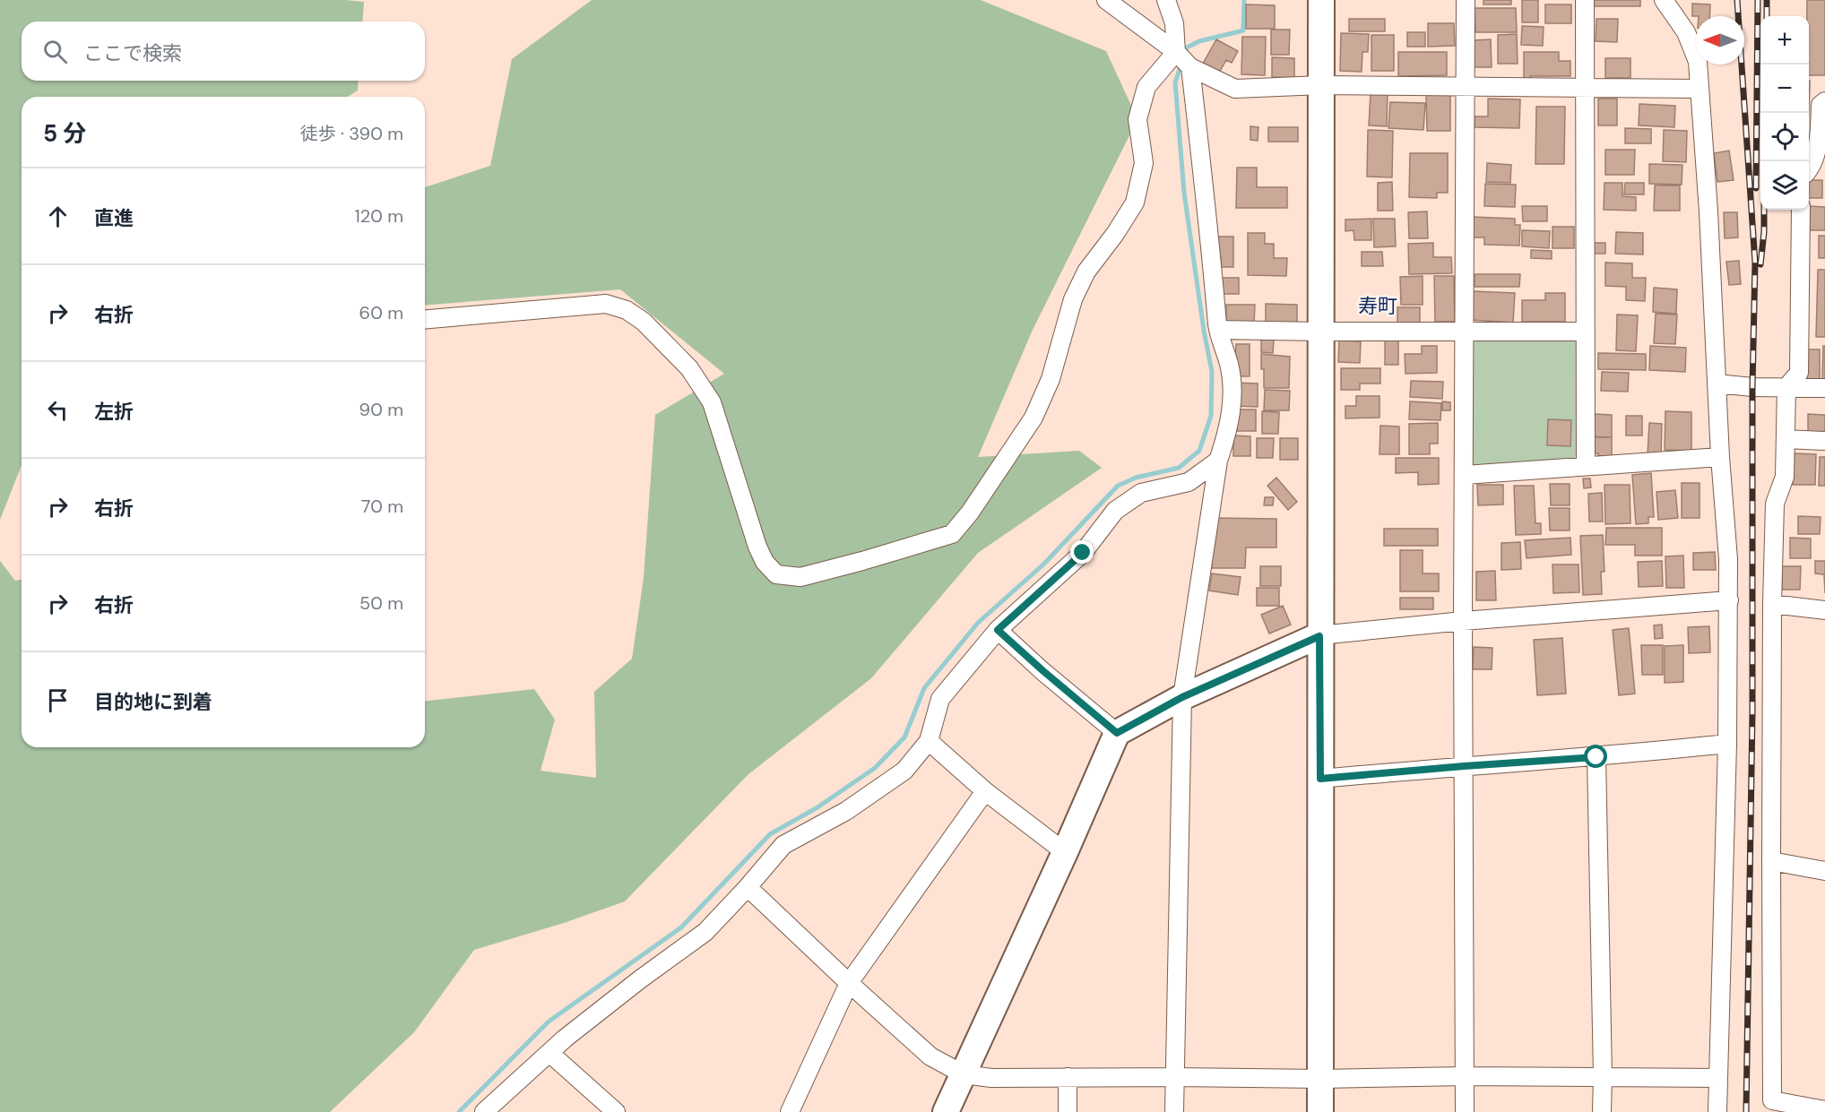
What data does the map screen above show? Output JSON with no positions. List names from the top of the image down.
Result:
{
  "districts": ["寿町"],
  "north": "left",
  "page": {
    "map_buttons": ["+", "−"],
    "search": "ここで検索",
    "heading": ["5 分", "徒歩 · 390 m"],
    "list": [
      ["直進", "120 m"],
      ["右折", "60 m"],
      ["左折", "90 m"],
      ["右折", "70 m"],
      ["右折", "50 m"],
      "目的地に到着"
    ]
  }
}
